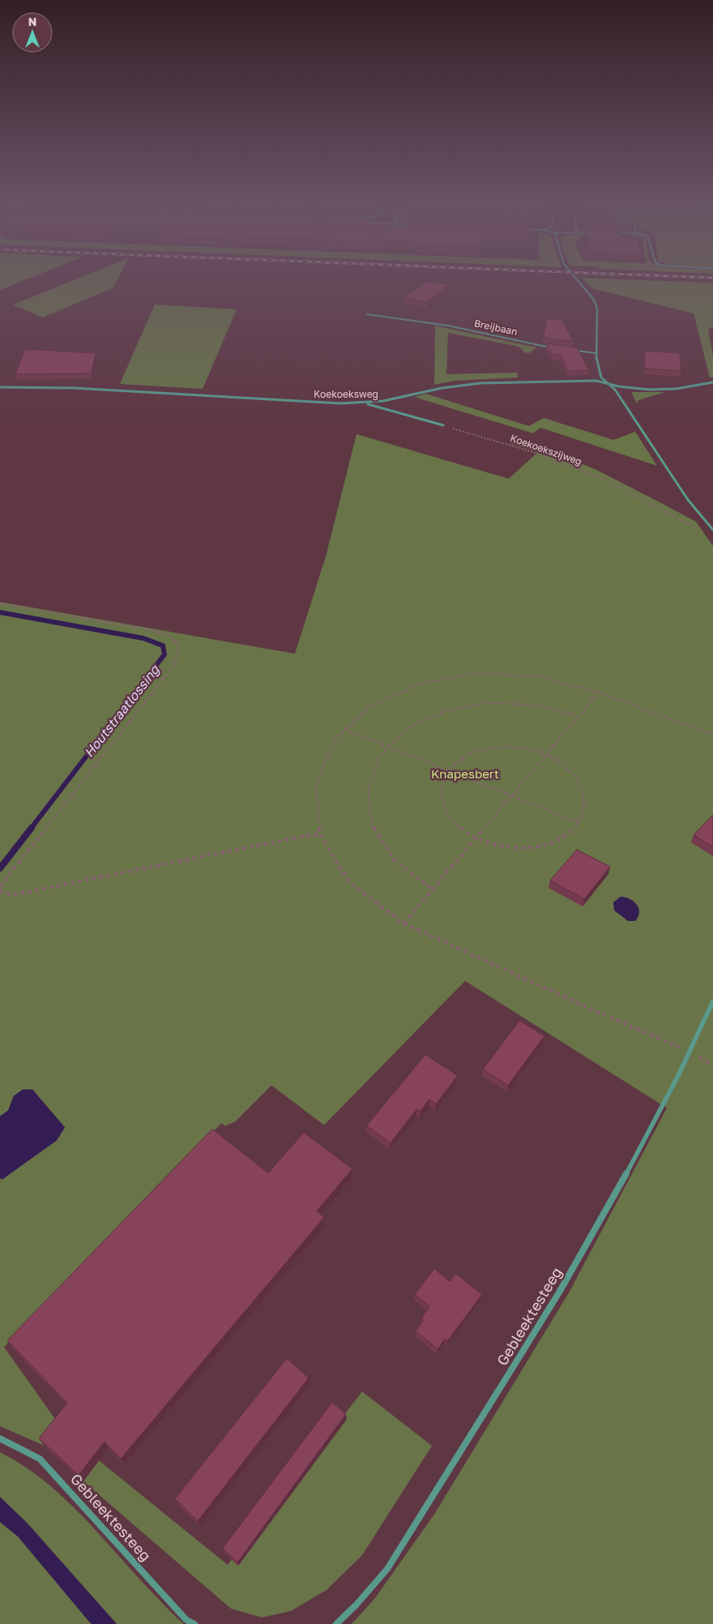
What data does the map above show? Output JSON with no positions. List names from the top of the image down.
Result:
{
  "streets": {
    "street": ["Koekoeksweg", "Gebleektesteeg"],
    "lane": ["Breijbaan"],
    "path": ["Koekoekszijweg"]
  },
  "water": ["Houtstraatlossing"],
  "parks": ["Knapesbert"],
  "north": "top"
}
